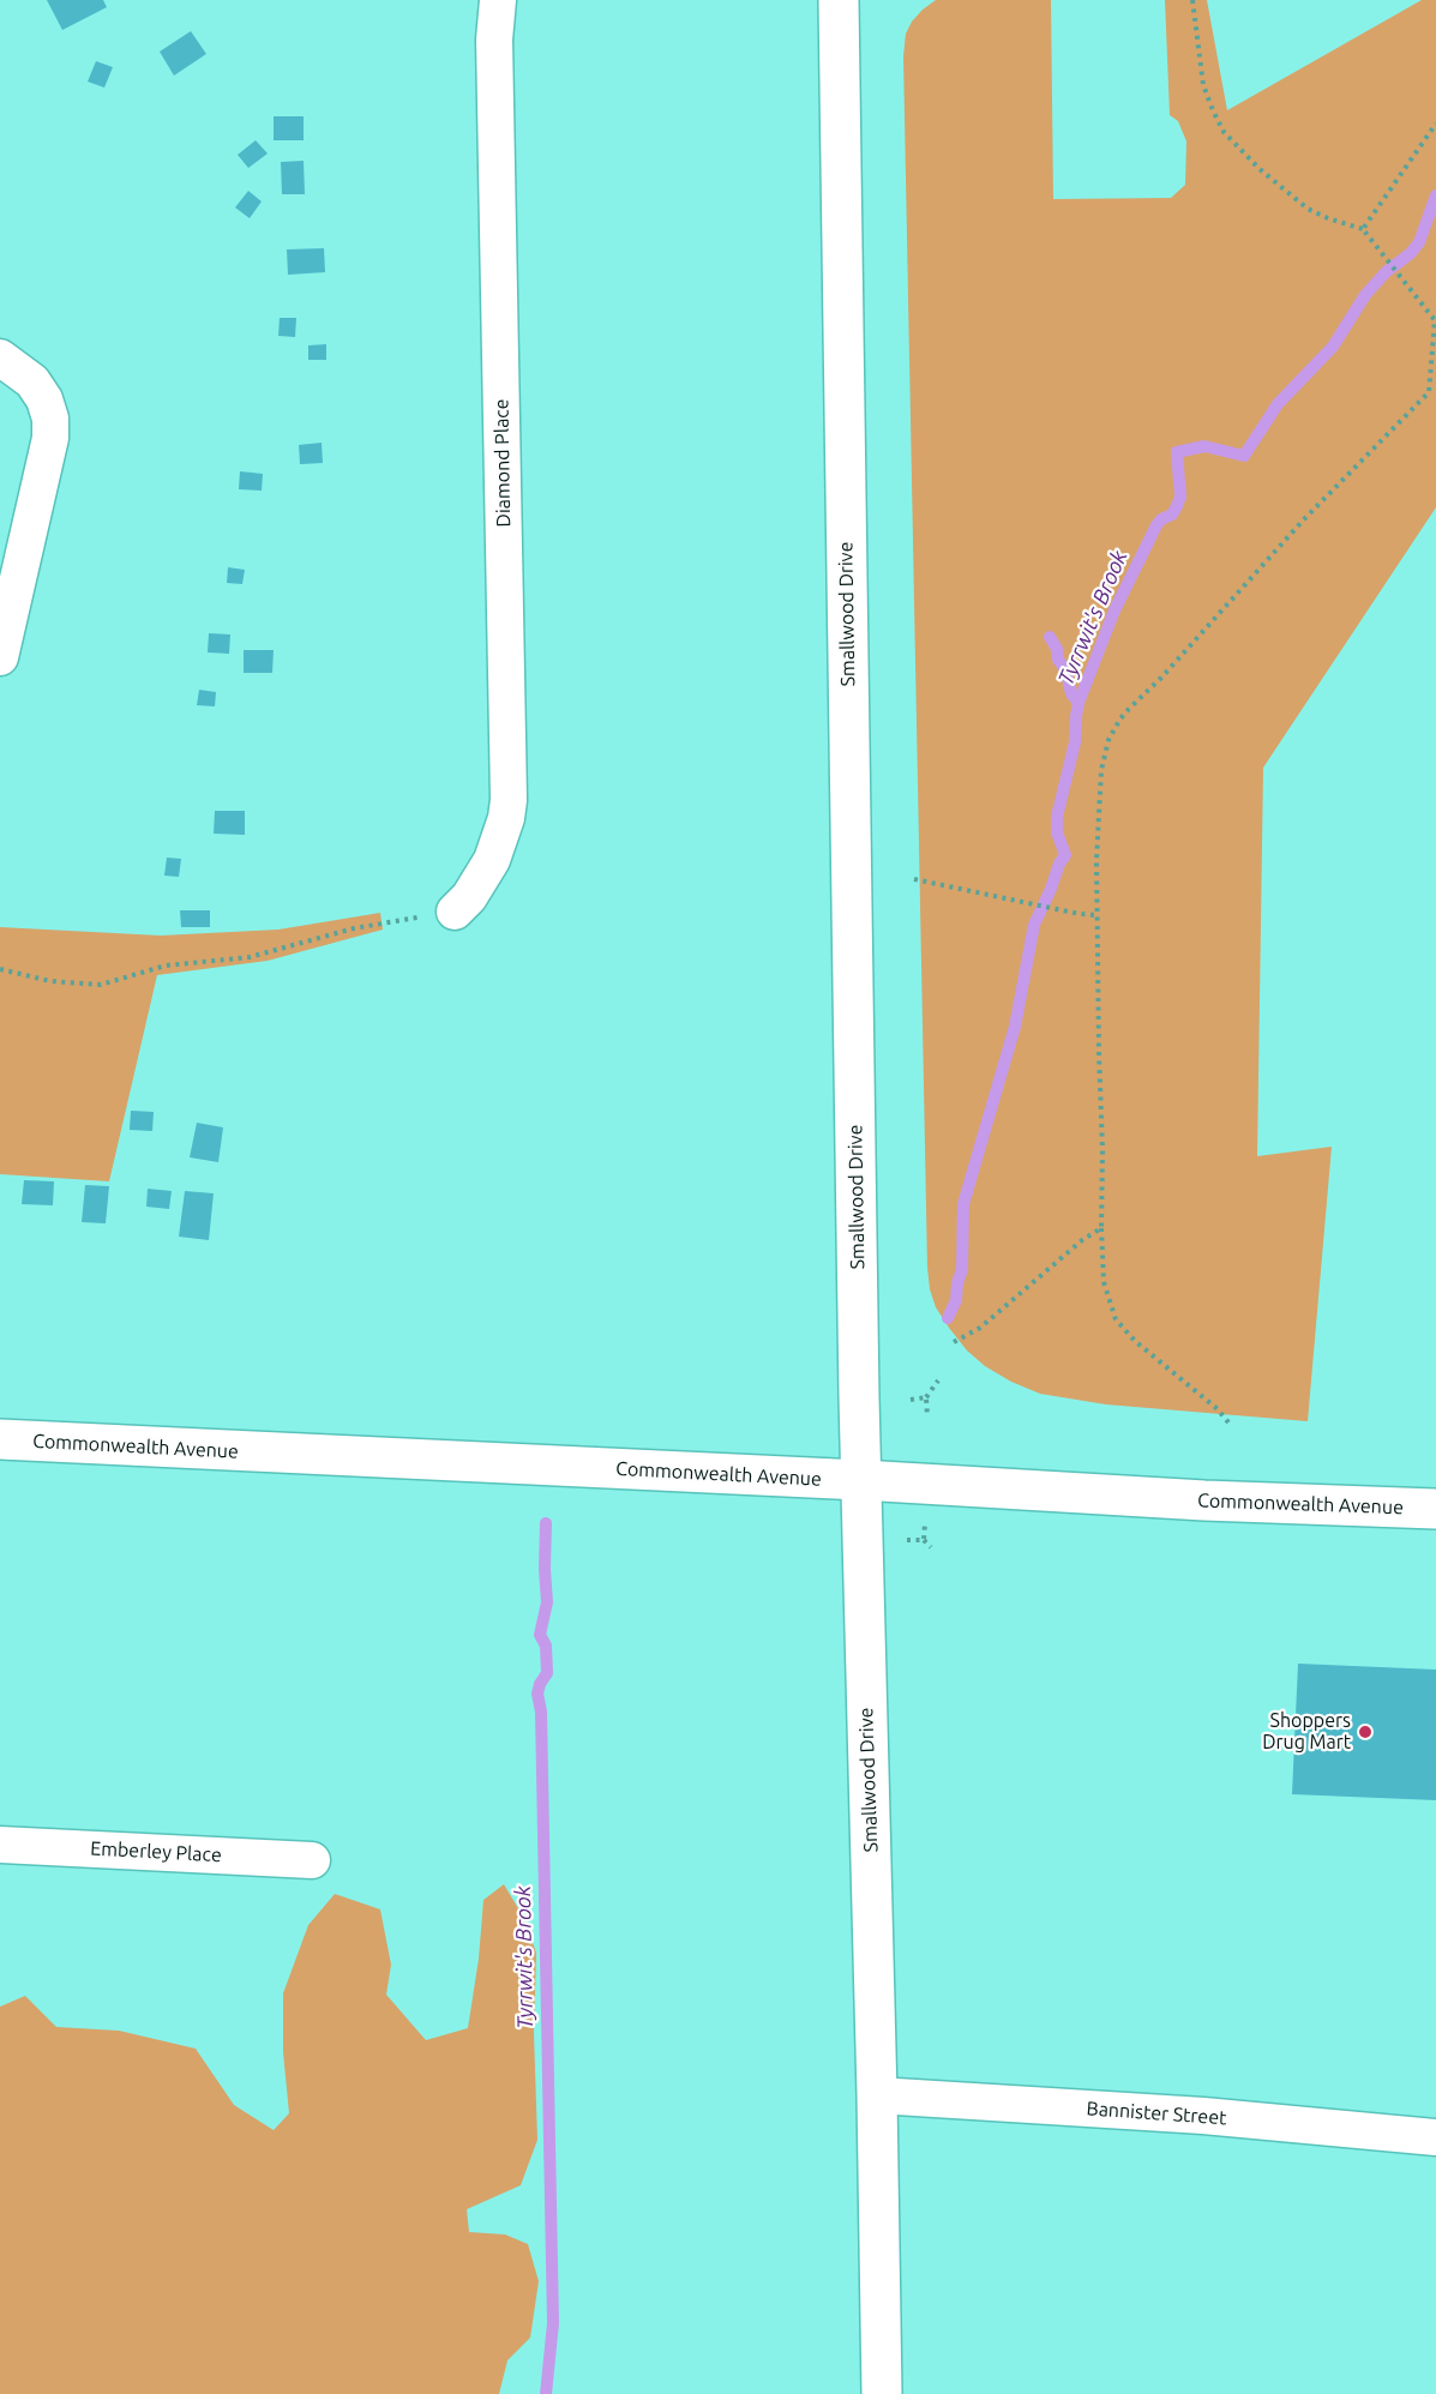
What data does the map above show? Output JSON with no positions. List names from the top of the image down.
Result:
{
  "streets": {
    "street": [
      "Diamond Place",
      "Smallwood Drive",
      "Commonwealth Avenue",
      "Emberley Place",
      "Bannister Street"
    ]
  },
  "crossings": [
    ["Smallwood Drive", "Commonwealth Avenue"],
    ["Smallwood Drive", "Bannister Street"]
  ],
  "water": ["Tyrrwit's Brook"],
  "places": ["Shoppers Drug Mart"]
}
